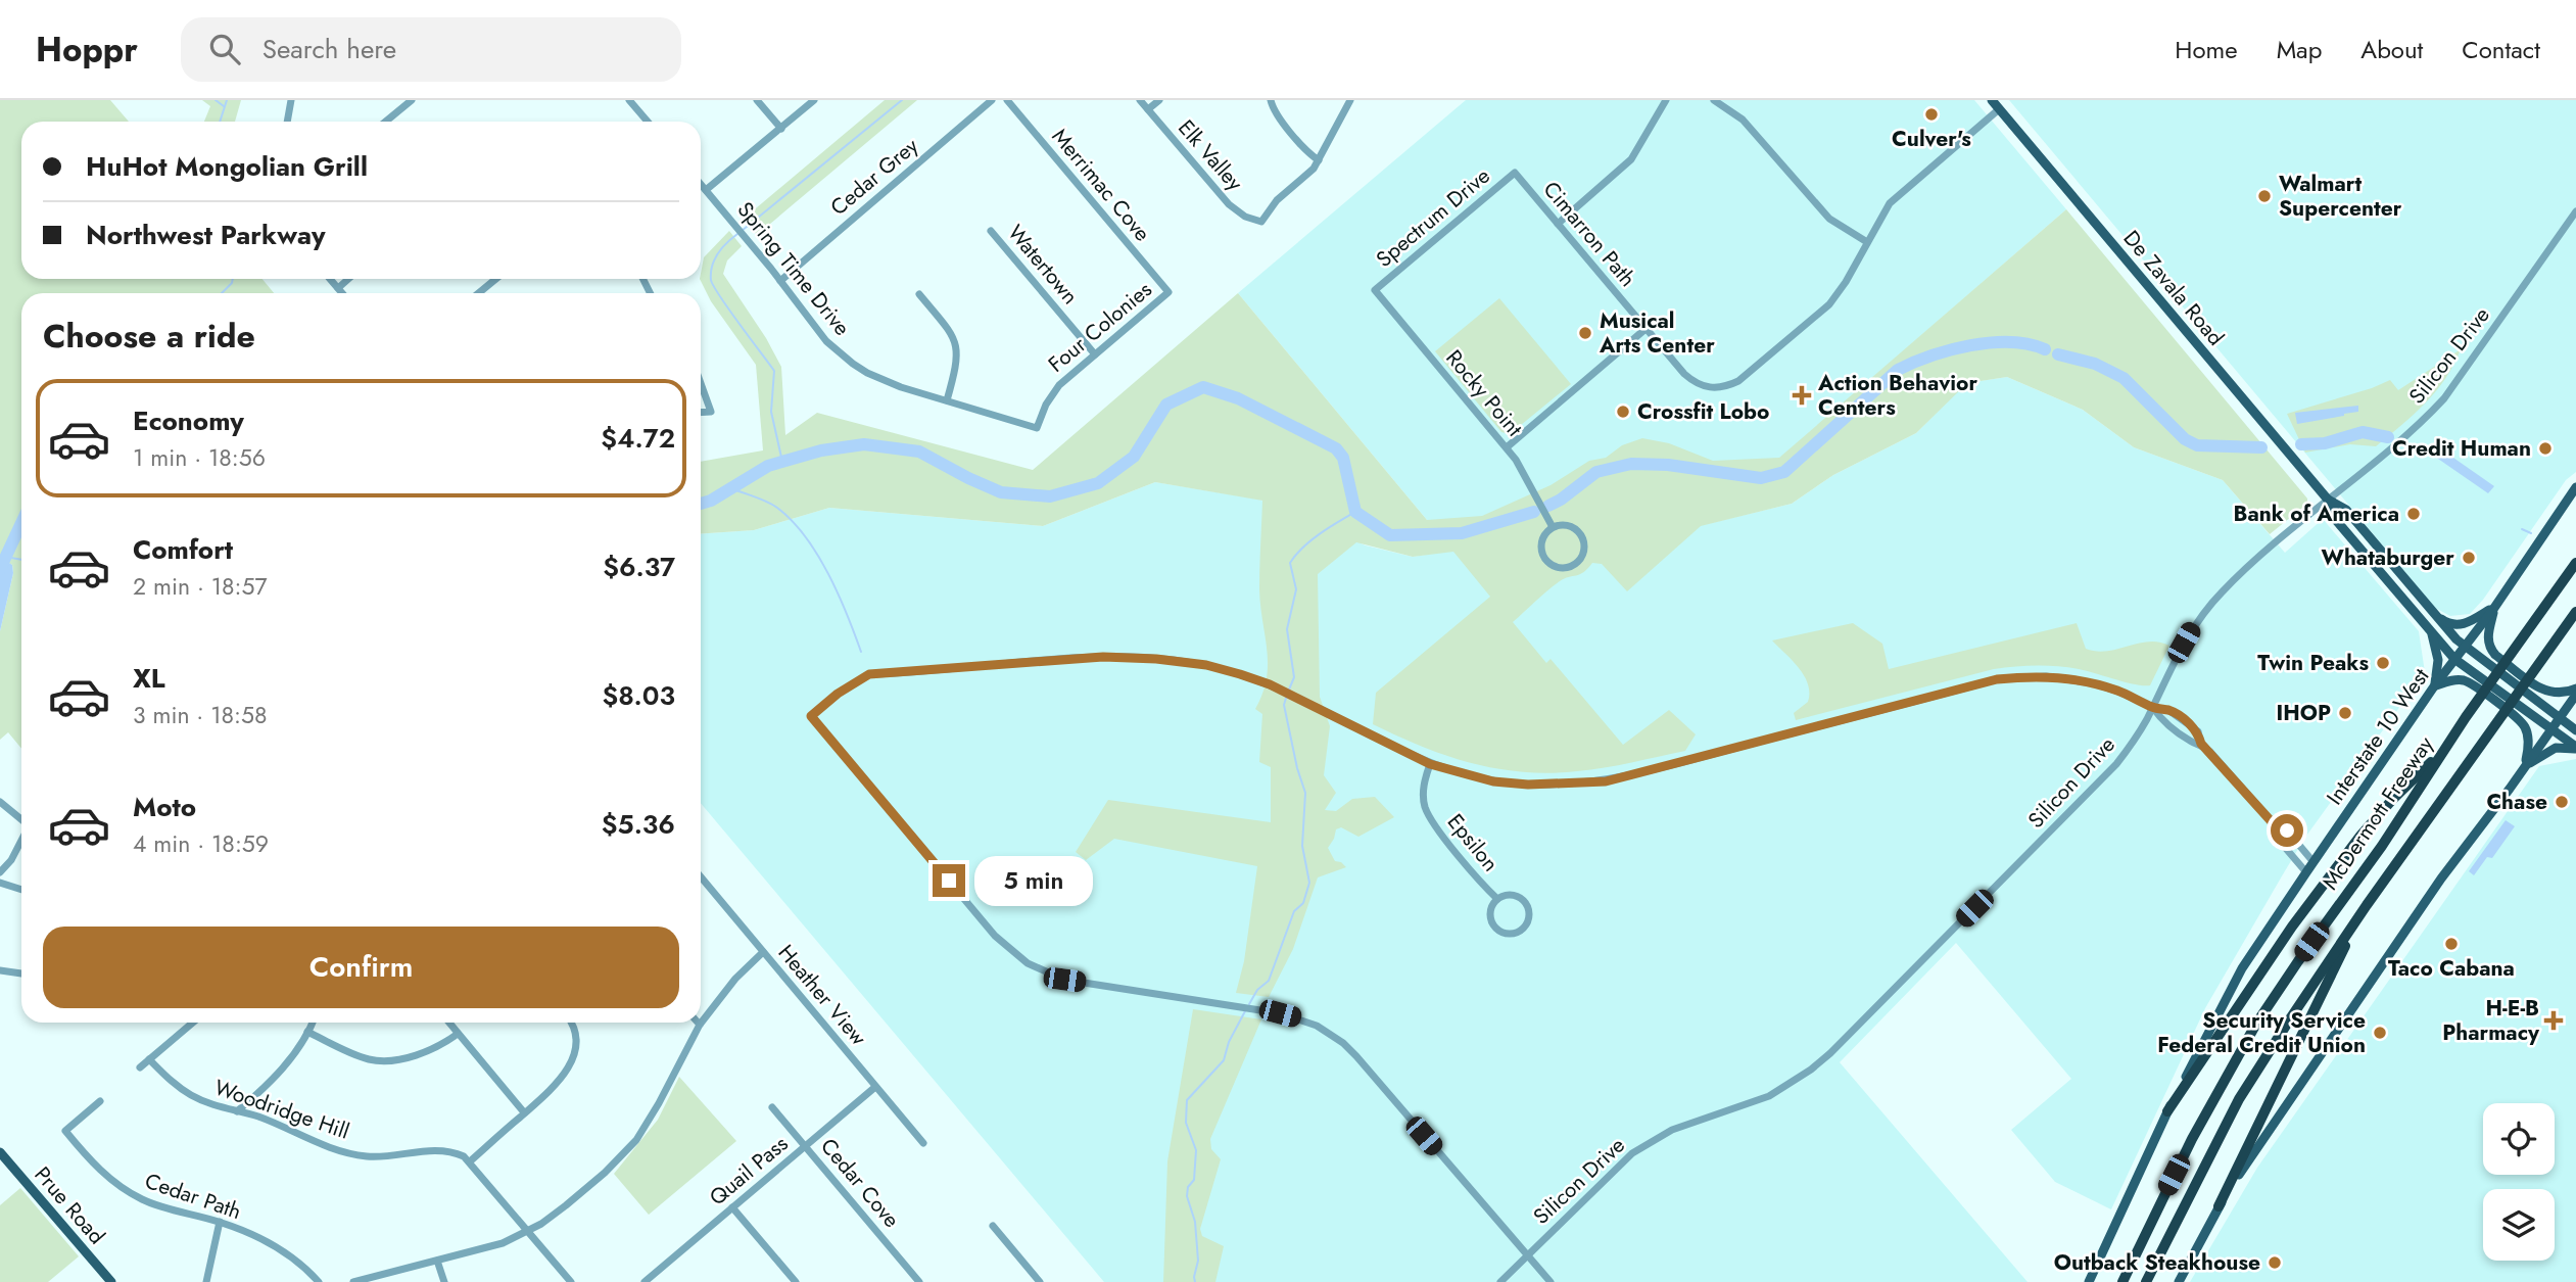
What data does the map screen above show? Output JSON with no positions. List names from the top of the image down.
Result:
{
  "streets": {
    "highway": ["McDermott Freeway"],
    "main road": ["De Zavala Road", "Interstate 10 West", "Prue Road"],
    "street": [
      "Elk Valley",
      "Cedar Grey",
      "Merrimac Cove",
      "Spectrum Drive",
      "Cimarron Path",
      "Watertown",
      "Spring Time Drive",
      "Four Colonies",
      "Silicon Drive",
      "Rocky Point",
      "Epsilon",
      "Heather View",
      "Woodridge Hill",
      "Quail Pass",
      "Cedar Cove",
      "Cedar Path"
    ]
  },
  "crossings": [
    ["Cedar Grey", "Spring Time Drive"],
    ["Merrimac Cove", "Four Colonies"],
    ["Spectrum Drive", "Cimarron Path"],
    ["Spectrum Drive", "Rocky Point"],
    ["Cimarron Path", "De Zavala Road"],
    ["Watertown", "Four Colonies"],
    ["Spring Time Drive", "Four Colonies"],
    ["De Zavala Road", "Silicon Drive"],
    ["De Zavala Road", "Interstate 10 West"],
    ["Heather View", "Quail Pass"],
    ["Quail Pass", "Cedar Cove"]
  ],
  "places": {
    "other": [
      "Culver's",
      "Walmart Supercenter",
      "Musical Arts Center",
      "Crossfit Lobo",
      "Credit Human",
      "Bank of America",
      "Whataburger",
      "Twin Peaks",
      "IHOP",
      "Chase",
      "Taco Cabana",
      "Security Service Federal Credit Union",
      "Outback Steakhouse"
    ],
    "health": ["Action Behavior Centers", "H-E-B Pharmacy"]
  },
  "page": {
    "header": "Hoppr",
    "search": "Search here",
    "nav": [
      "Home",
      "Map",
      "About",
      "Contact"
    ],
    "banner": ["HuHot Mongolian Grill", "Northwest Parkway"],
    "heading": "Choose a ride",
    "list": [
      {
        "name": "Economy",
        "note": "1 min · 18:56",
        "value": "$4.72"
      },
      {
        "name": "Comfort",
        "note": "2 min · 18:57",
        "value": "$6.37"
      },
      {
        "name": "XL",
        "note": "3 min · 18:58",
        "value": "$8.03"
      },
      {
        "name": "Moto",
        "note": "4 min · 18:59",
        "value": "$5.36"
      }
    ],
    "bubble": "5 min",
    "buttons": "Confirm"
  }
}
